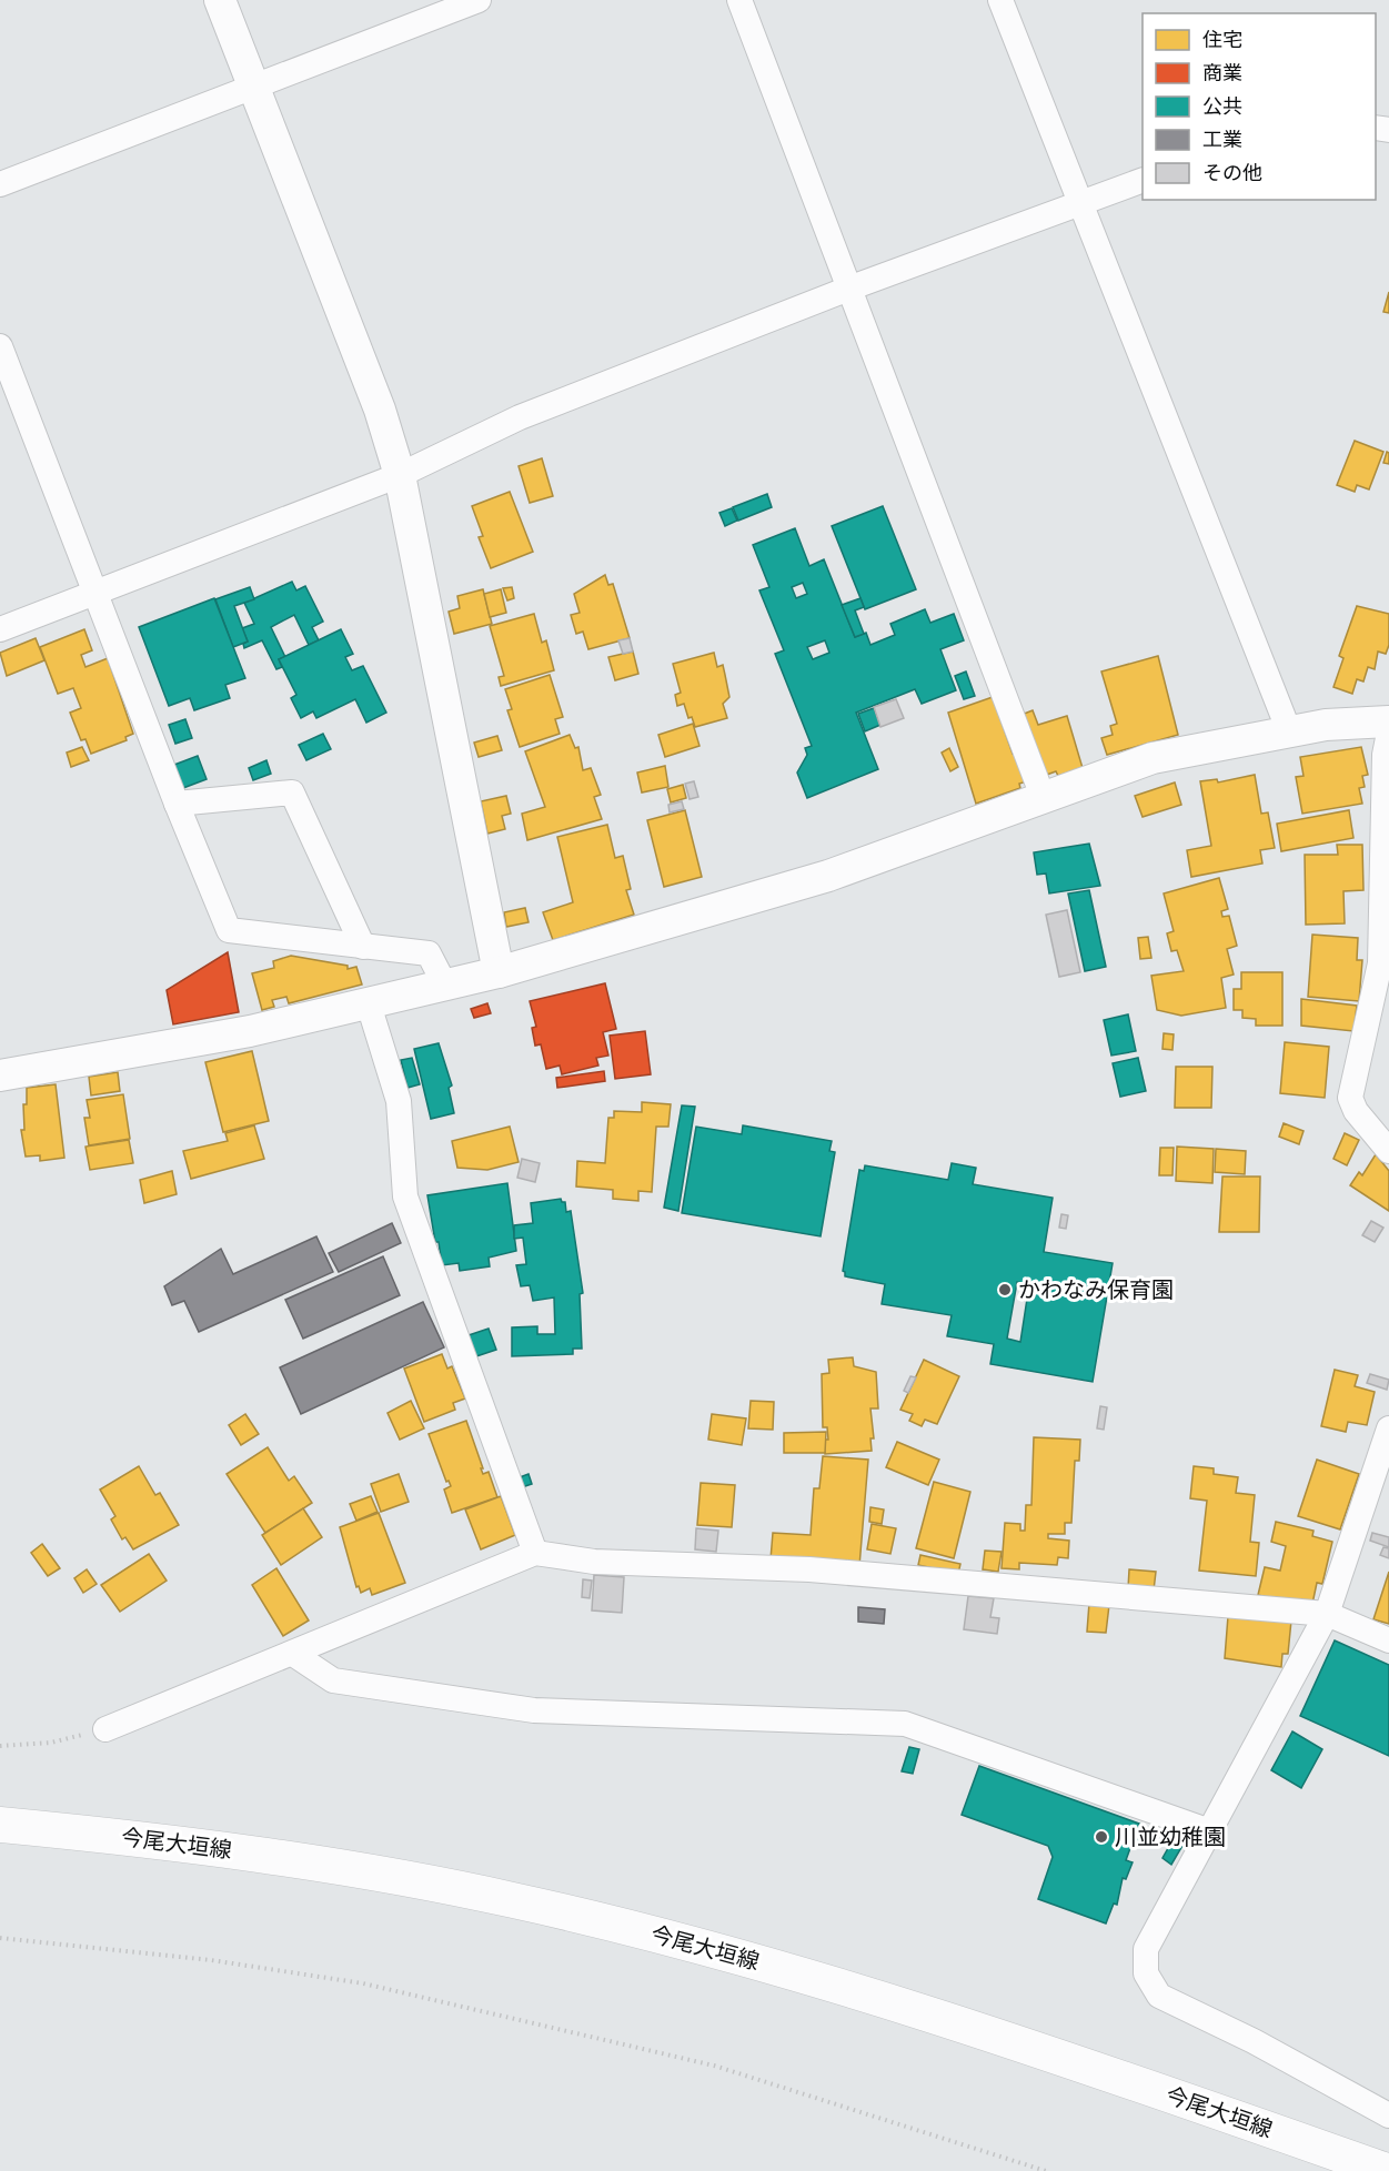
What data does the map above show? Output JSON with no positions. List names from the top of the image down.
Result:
{
  "streets": {
    "main road": ["今尾大垣線"]
  },
  "places": ["かわなみ保育園", "川並幼稚園"],
  "legend": [
    "住宅",
    "商業",
    "公共",
    "工業",
    "その他"
  ]
}
